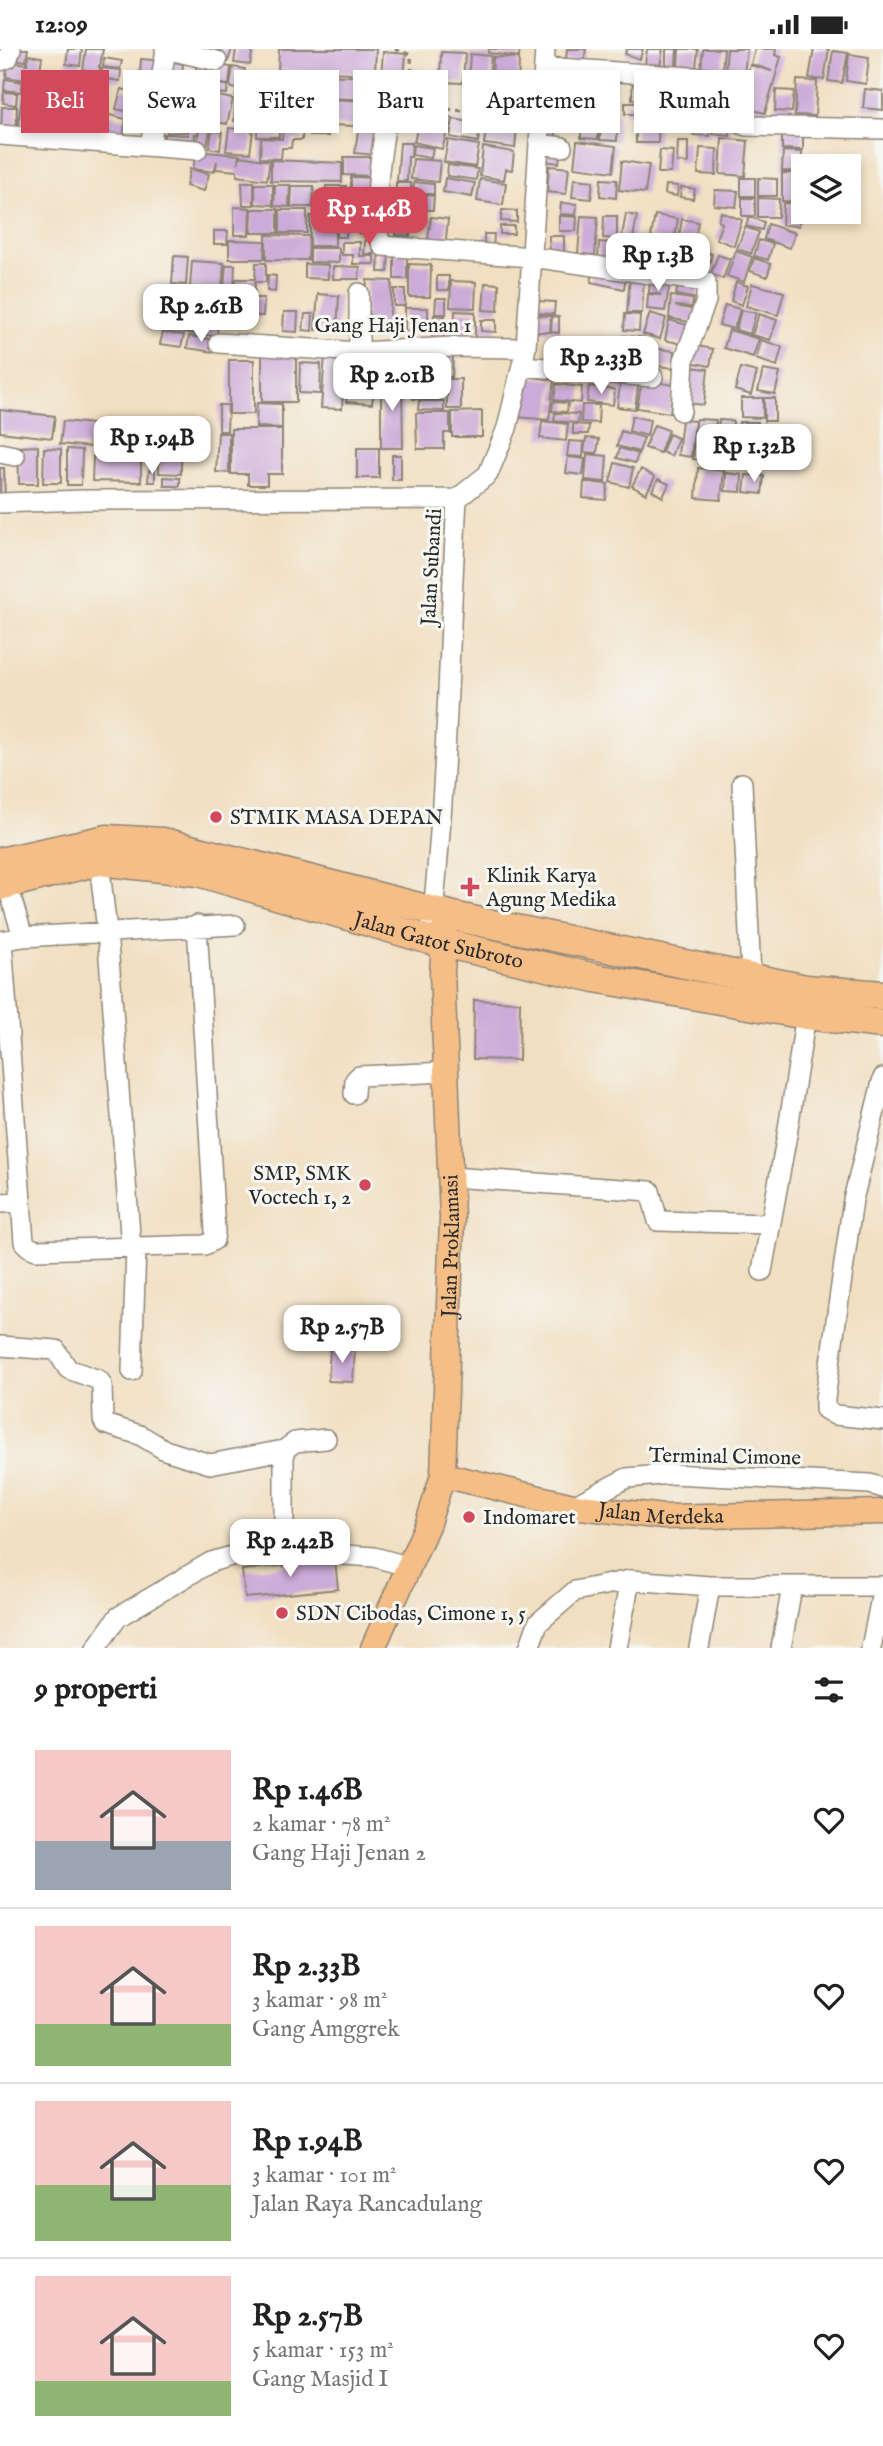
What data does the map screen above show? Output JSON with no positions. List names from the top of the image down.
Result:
{
  "streets": {
    "highway": ["Jalan Gatot Subroto"],
    "main road": ["Jalan Proklamasi", "Jalan Merdeka"],
    "street": ["Gang Haji Jenan 1", "Jalan Subandi", "Terminal Cimone"]
  },
  "crossings": [
    ["Gang Haji Jenan 1", "Jalan Subandi"],
    ["Jalan Subandi", "Jalan Gatot Subroto"],
    ["Jalan Subandi", "Jalan Proklamasi"],
    ["Jalan Gatot Subroto", "Jalan Proklamasi"],
    ["Jalan Proklamasi", "Jalan Merdeka"],
    ["Terminal Cimone", "Jalan Merdeka"]
  ],
  "places": {
    "other": [
      "STMIK MASA DEPAN",
      "SMP, SMK Voctech 1, 2",
      "Indomaret",
      "SDN Cibodas, Cimone 1, 5"
    ],
    "health": ["Klinik Karya Agung Medika"]
  },
  "page": {
    "status": "12:09",
    "chip": [
      "Beli",
      "Sewa",
      "Filter",
      "Baru",
      "Apartemen",
      "Rumah"
    ],
    "price": [
      "Rp 1.46B",
      "Rp 1.3B",
      "Rp 2.61B",
      "Rp 2.33B",
      "Rp 2.01B",
      "Rp 1.94B",
      "Rp 1.32B",
      "Rp 2.57B",
      "Rp 2.42B"
    ],
    "heading": "9 properti",
    "list": [
      {
        "name": "Rp 1.46B",
        "note": "2 kamar · 78 m² · Gang Haji Jenan 2"
      },
      {
        "name": "Rp 2.33B",
        "note": "3 kamar · 98 m² · Gang Amggrek"
      },
      {
        "name": "Rp 1.94B",
        "note": "3 kamar · 101 m² · Jalan Raya Rancadulang"
      },
      {
        "name": "Rp 2.57B",
        "note": "5 kamar · 153 m² · Gang Masjid I"
      }
    ]
  }
}
